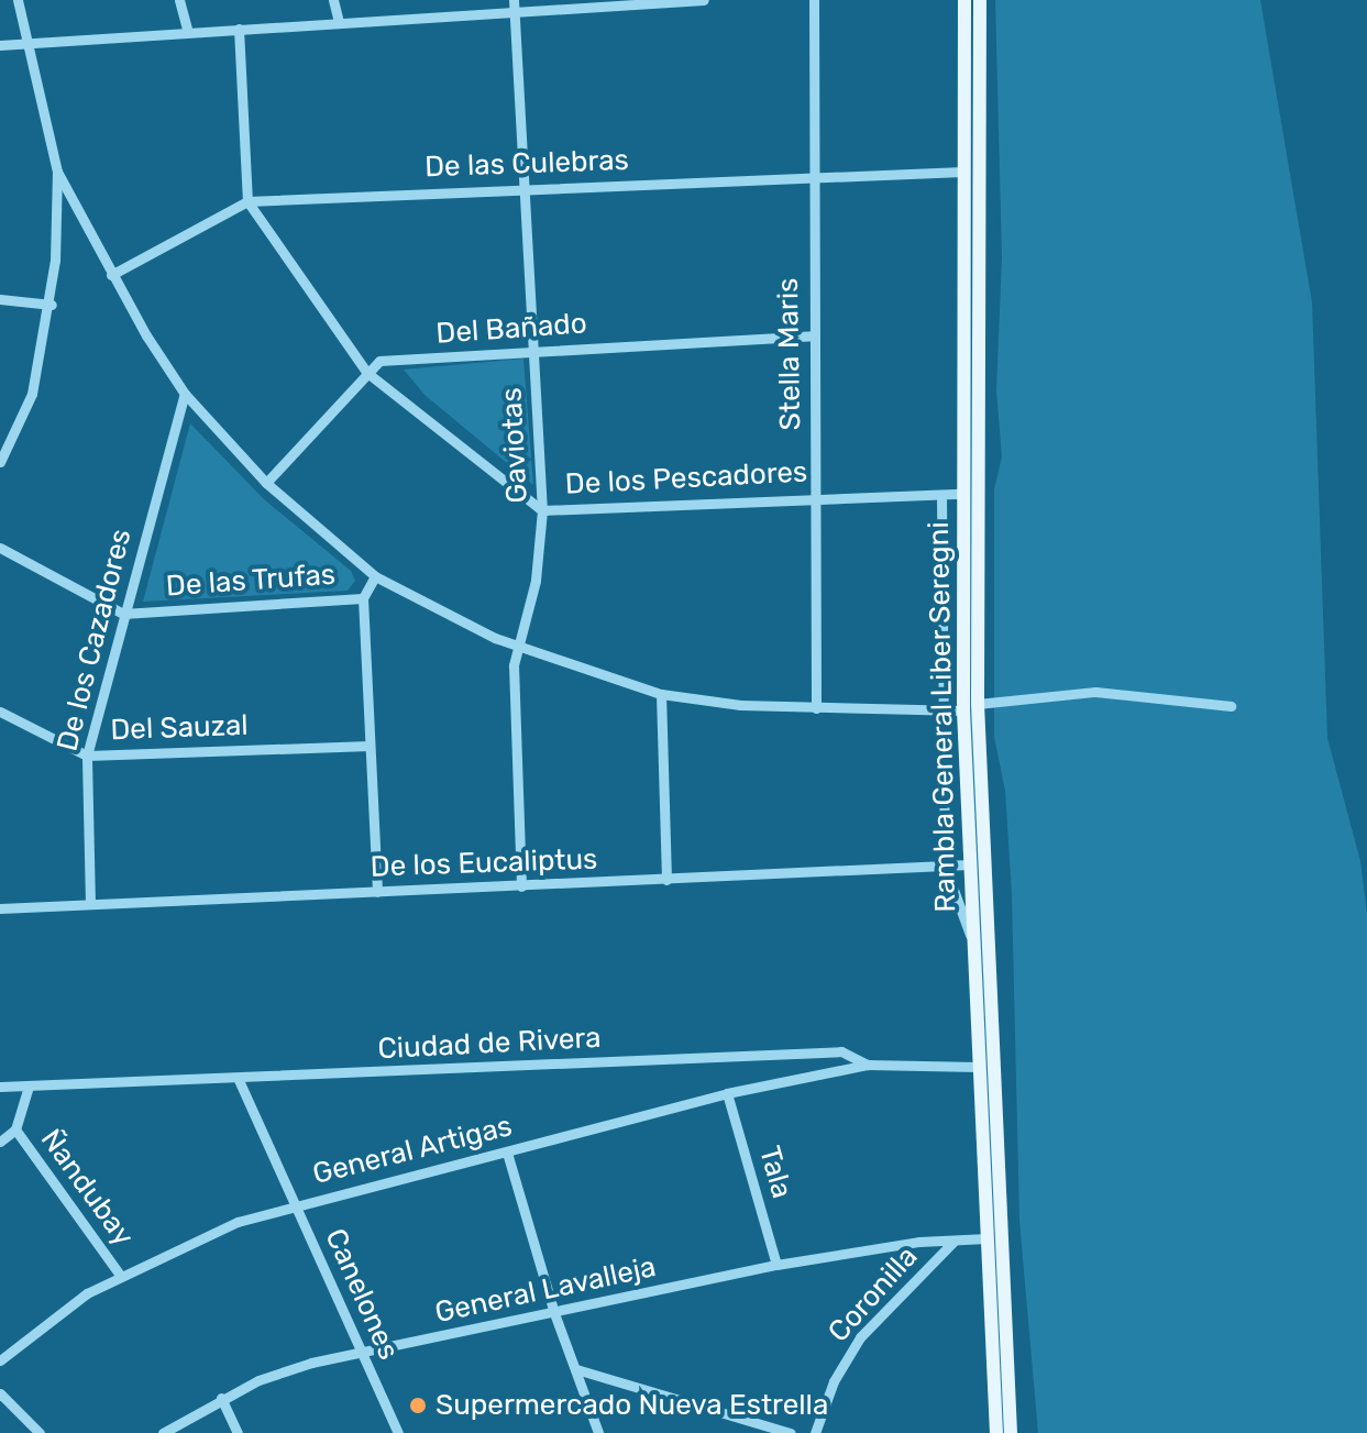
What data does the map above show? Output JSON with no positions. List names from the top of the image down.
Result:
{
  "streets": {
    "main road": ["Rambla General Liber Seregni"],
    "street": [
      "De las Culebras",
      "Del Bañado",
      "Stella Maris",
      "Gaviotas",
      "De los Pescadores",
      "De las Trufas",
      "De los Cazadores",
      "Del Sauzal",
      "De los Eucaliptus",
      "Ciudad de Rivera",
      "General Artigas",
      "Tala",
      "Ñandubay",
      "General Lavalleja",
      "Canelones",
      "Coronilla"
    ]
  },
  "crossings": [
    ["De las Culebras", "Stella Maris"],
    ["De las Culebras", "Gaviotas"],
    ["De las Culebras", "De los Pescadores"],
    ["De las Culebras", "Rambla General Liber Seregni"],
    ["Del Bañado", "Stella Maris"],
    ["Del Bañado", "Gaviotas"],
    ["Del Bañado", "De los Pescadores"],
    ["Stella Maris", "De los Pescadores"],
    ["Gaviotas", "De los Pescadores"],
    ["Gaviotas", "De los Eucaliptus"],
    ["De los Pescadores", "Rambla General Liber Seregni"],
    ["De las Trufas", "De los Cazadores"],
    ["De los Cazadores", "Del Sauzal"],
    ["De los Cazadores", "De los Eucaliptus"],
    ["Rambla General Liber Seregni", "De los Eucaliptus"],
    ["Rambla General Liber Seregni", "Ciudad de Rivera"],
    ["Rambla General Liber Seregni", "General Lavalleja"],
    ["Ciudad de Rivera", "General Artigas"],
    ["Ciudad de Rivera", "Canelones"],
    ["General Artigas", "Tala"],
    ["General Artigas", "Ñandubay"],
    ["General Artigas", "Canelones"],
    ["Tala", "General Lavalleja"],
    ["General Lavalleja", "Canelones"],
    ["General Lavalleja", "Coronilla"]
  ],
  "places": ["Supermercado Nueva Estrella"]
}
